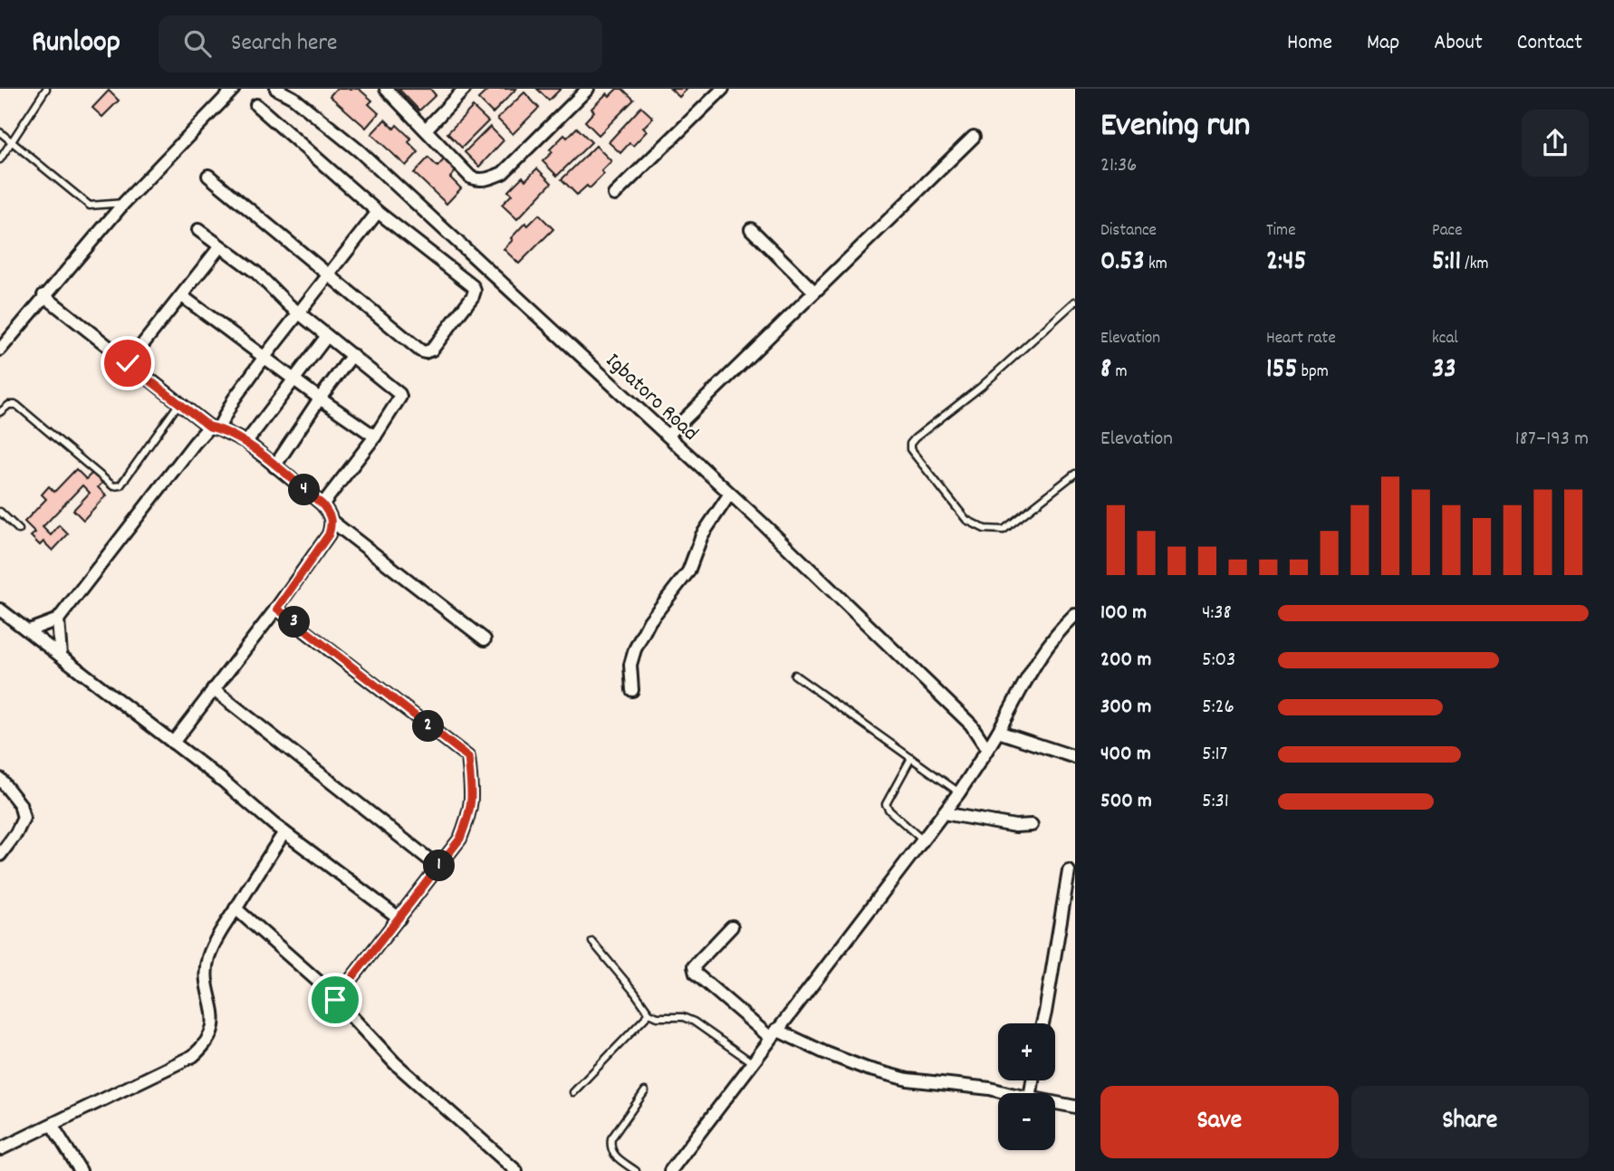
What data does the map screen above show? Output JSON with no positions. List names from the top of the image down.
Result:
{
  "streets": {
    "street": ["Igbatoro Road"]
  },
  "page": {
    "header": "Runloop",
    "search": "Search here",
    "nav": [
      "Home",
      "Map",
      "About",
      "Contact"
    ],
    "heading": ["Evening run", "21:36"],
    "stats": [
      ["Distance", "0.53 km"],
      ["Time", "2:45"],
      ["Pace", "5:11 /km"],
      ["Elevation", "8 m"],
      ["Heart rate", "155 bpm"],
      ["kcal", "33"]
    ],
    "chart": ["Elevation", "187–193 m"],
    "pins": [
      "4",
      "3",
      "2",
      "1"
    ],
    "list": [
      {
        "name": "100 m",
        "note": "4:38"
      },
      {
        "name": "200 m",
        "note": "5:03"
      },
      {
        "name": "300 m",
        "note": "5:26"
      },
      {
        "name": "400 m",
        "note": "5:17"
      },
      {
        "name": "500 m",
        "note": "5:31"
      }
    ],
    "map_buttons": ["+", "−"],
    "buttons": ["Save", "Share"]
  }
}
